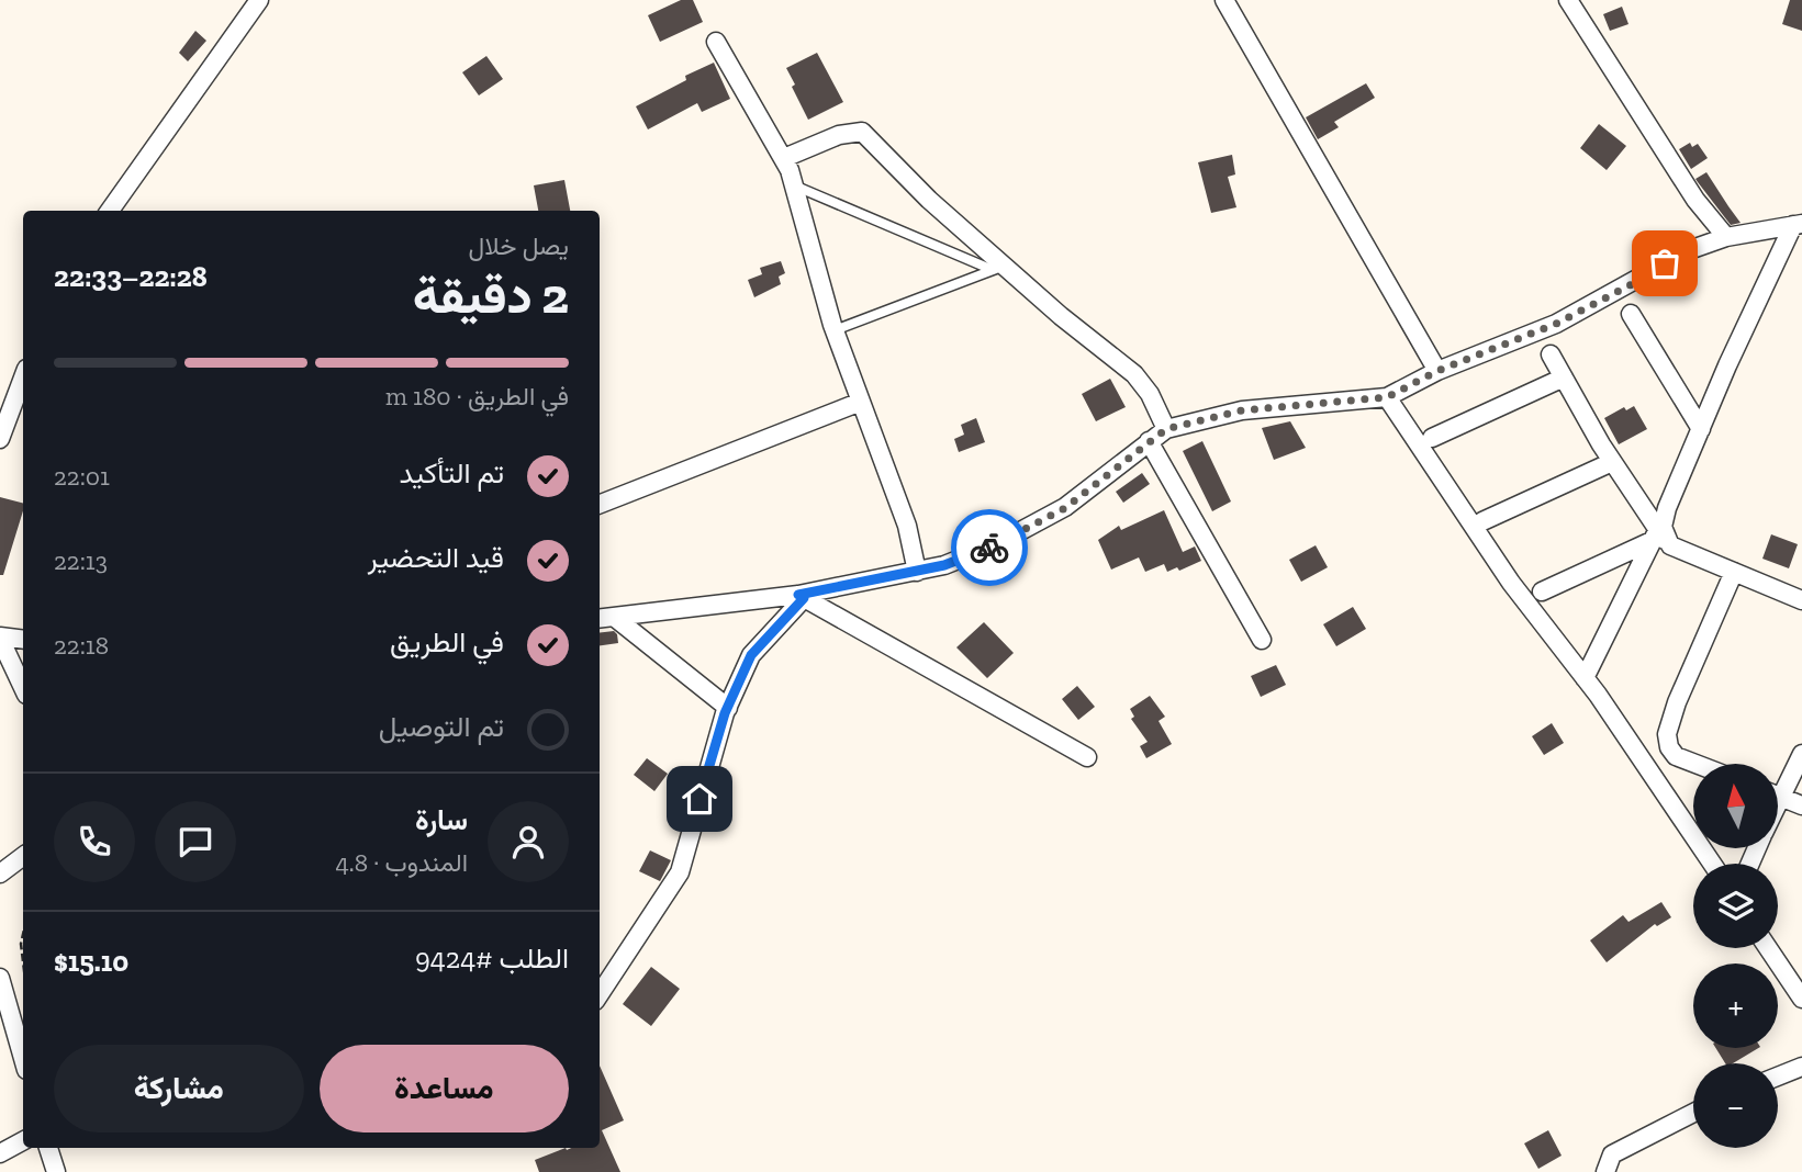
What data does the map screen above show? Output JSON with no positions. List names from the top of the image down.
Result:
{
  "north": "top",
  "page": {
    "heading": ["2 دقيقة", "يصل خلال", "22:28–22:33"],
    "panel": [
      "سارة",
      "المندوب · 4.8",
      "الطلب #9424",
      "$15.10"
    ],
    "bar": "في الطريق · 180 m",
    "list": [
      ["تم التأكيد", "22:01"],
      ["قيد التحضير", "22:13"],
      ["في الطريق", "22:18"],
      "تم التوصيل"
    ],
    "map_buttons": ["+", "−"],
    "buttons": ["مساعدة", "مشاركة"]
  }
}
